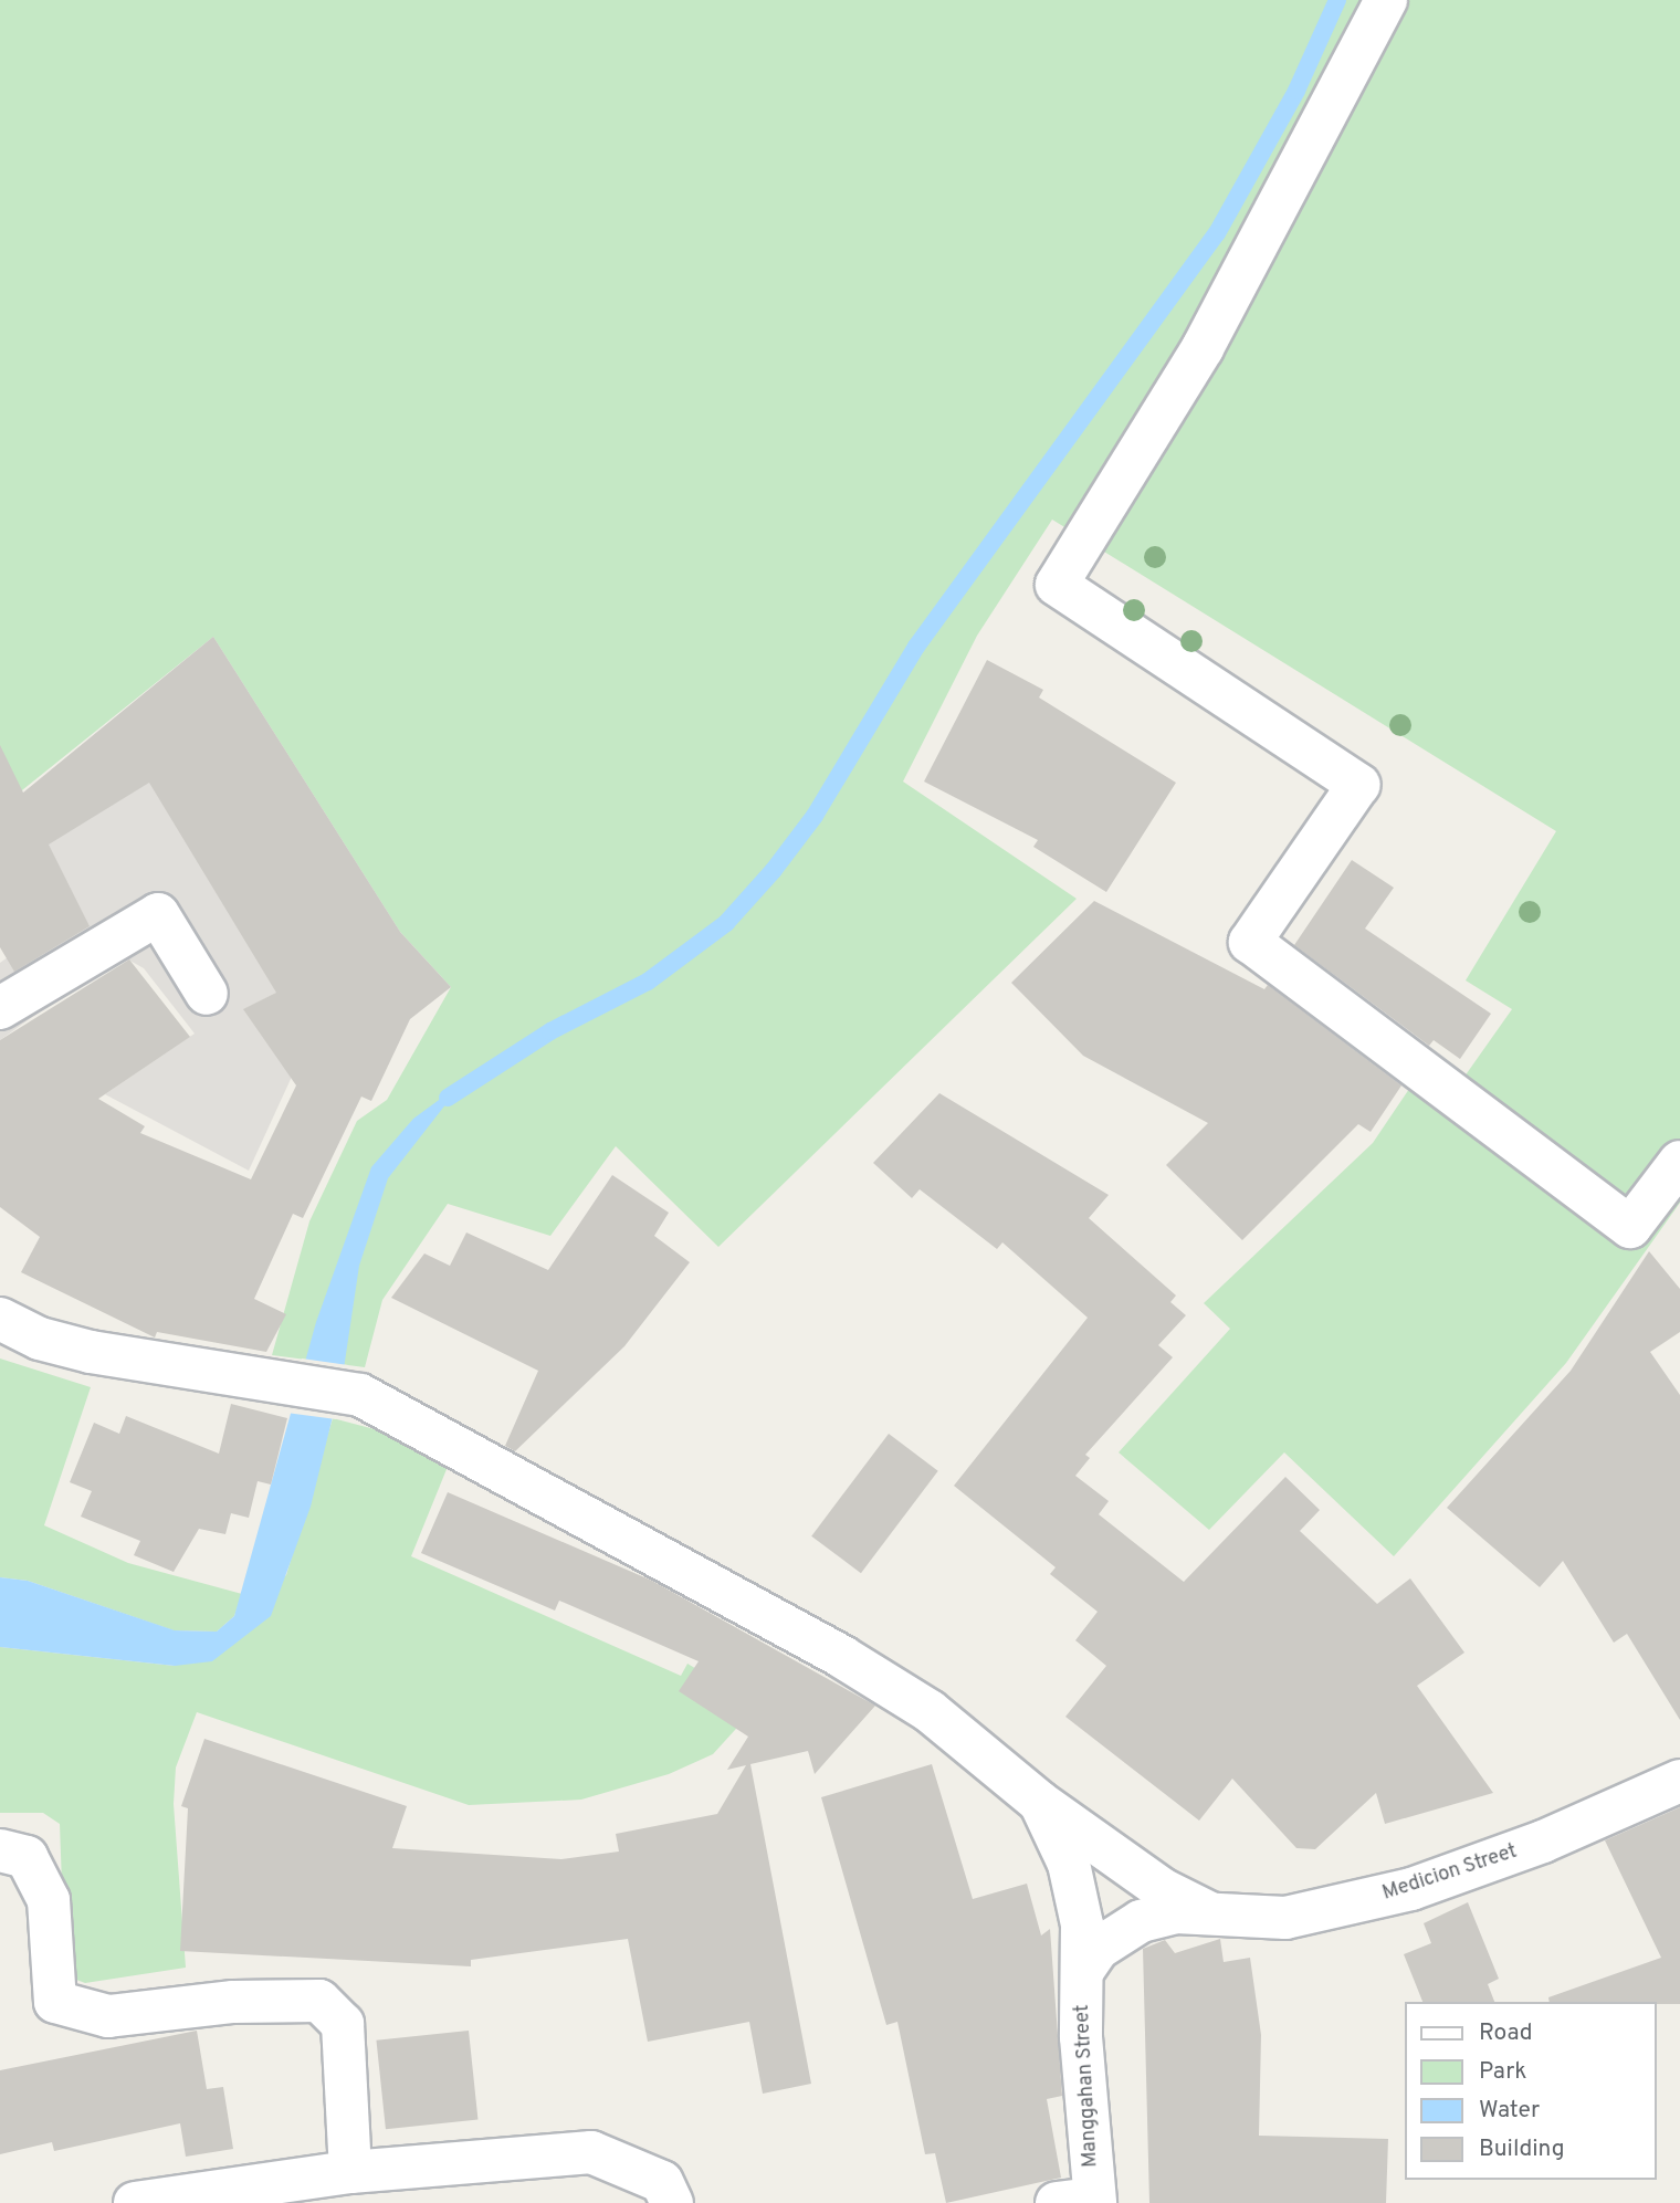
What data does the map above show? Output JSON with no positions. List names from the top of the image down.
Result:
{
  "streets": {
    "street": ["Medicion Street", "Manggahan Street"]
  },
  "legend": [
    "Road",
    "Park",
    "Water",
    "Building"
  ]
}
